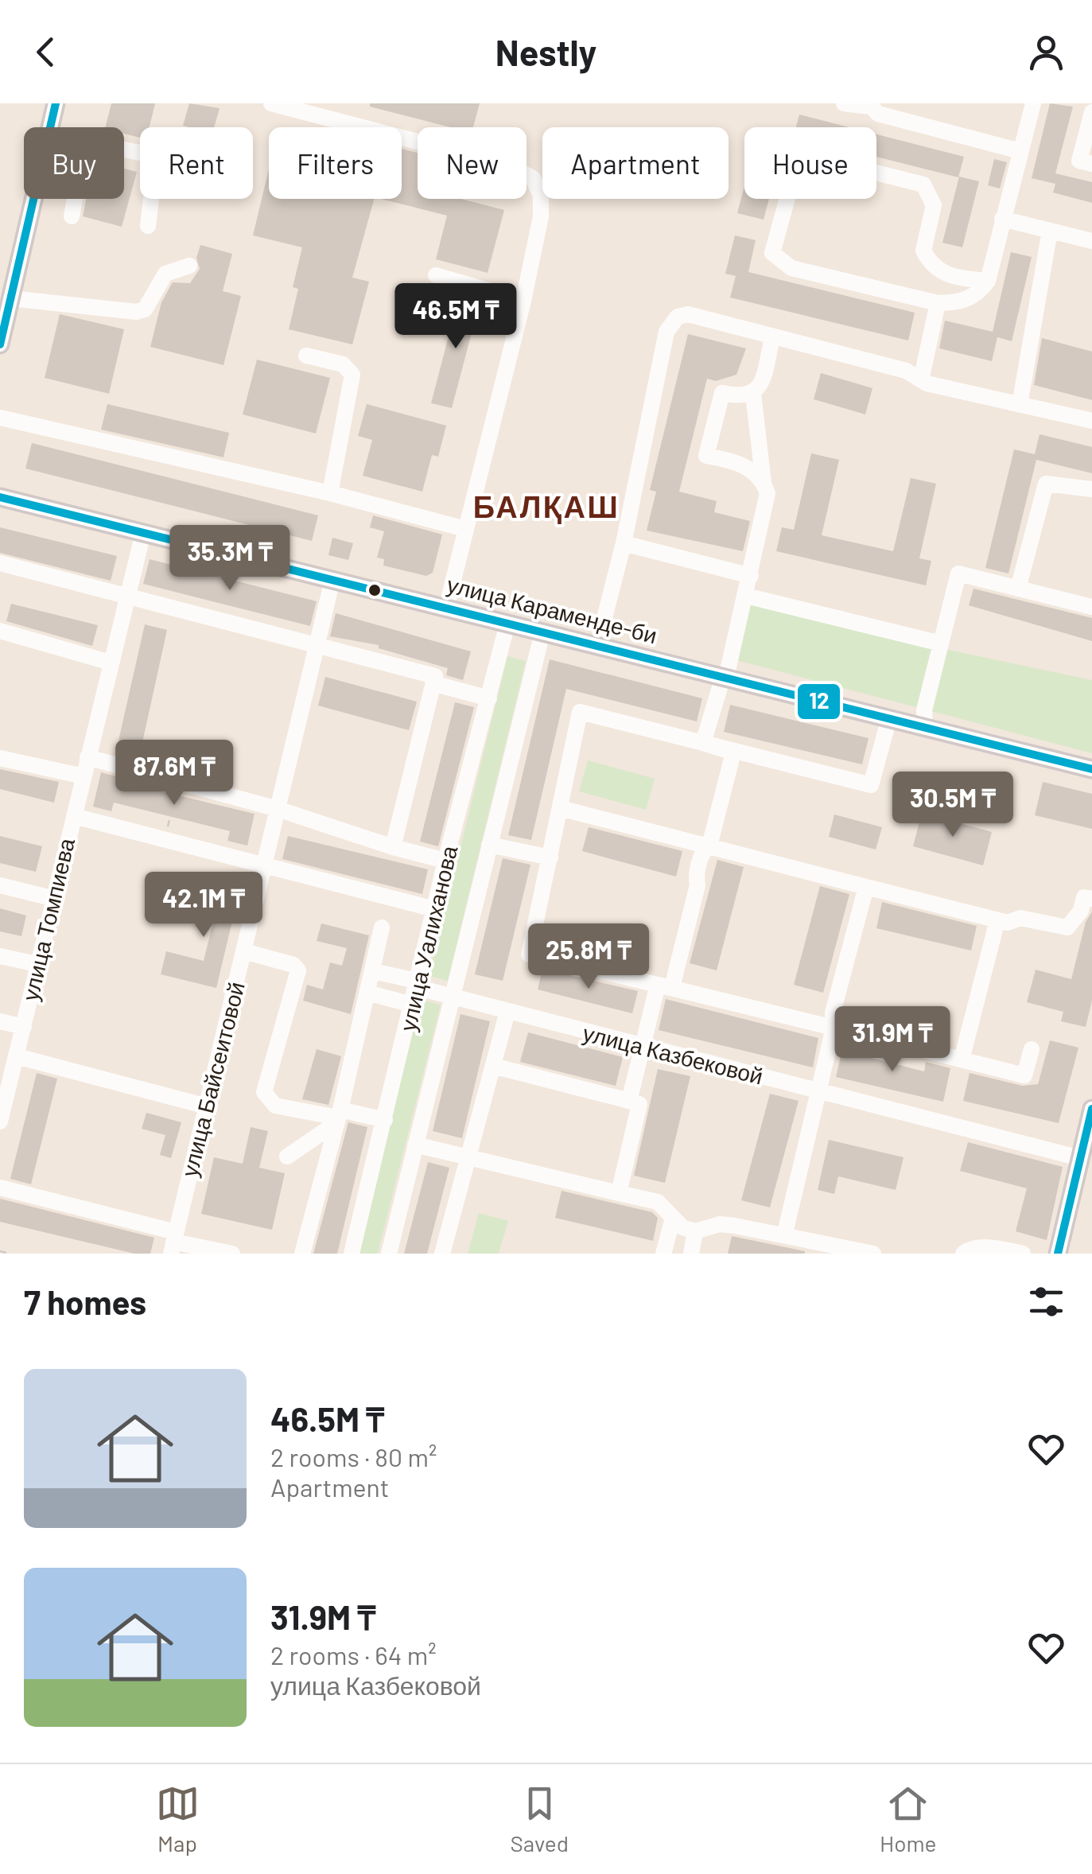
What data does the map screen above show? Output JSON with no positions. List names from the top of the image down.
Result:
{
  "streets": {
    "main road": ["улица Караменде-би"],
    "street": [
      "улица Томпиева",
      "улица Уалиханова",
      "улица Казбековой",
      "улица Байсеитовой"
    ]
  },
  "crossings": [
    ["улица Караменде-би", "улица Томпиева"],
    ["улица Караменде-би", "улица Уалиханова"],
    ["улица Караменде-би", "улица Байсеитовой"],
    ["улица Уалиханова", "улица Казбековой"]
  ],
  "districts": ["БАЛҚАШ"],
  "lines": ["transit line 12"],
  "page": {
    "header": "Nestly",
    "chip": [
      "Buy",
      "Rent",
      "Filters",
      "New",
      "Apartment",
      "House"
    ],
    "price": [
      "46.5M ₸",
      "35.3M ₸",
      "87.6M ₸",
      "30.5M ₸",
      "42.1M ₸",
      "25.8M ₸",
      "31.9M ₸"
    ],
    "heading": "7 homes",
    "list": [
      {
        "name": "46.5M ₸",
        "note": "2 rooms · 80 m² · Apartment"
      },
      {
        "name": "31.9M ₸",
        "note": "2 rooms · 64 m² · улица Казбековой"
      }
    ],
    "tabs": ["Map", "Saved", "Home"]
  }
}
